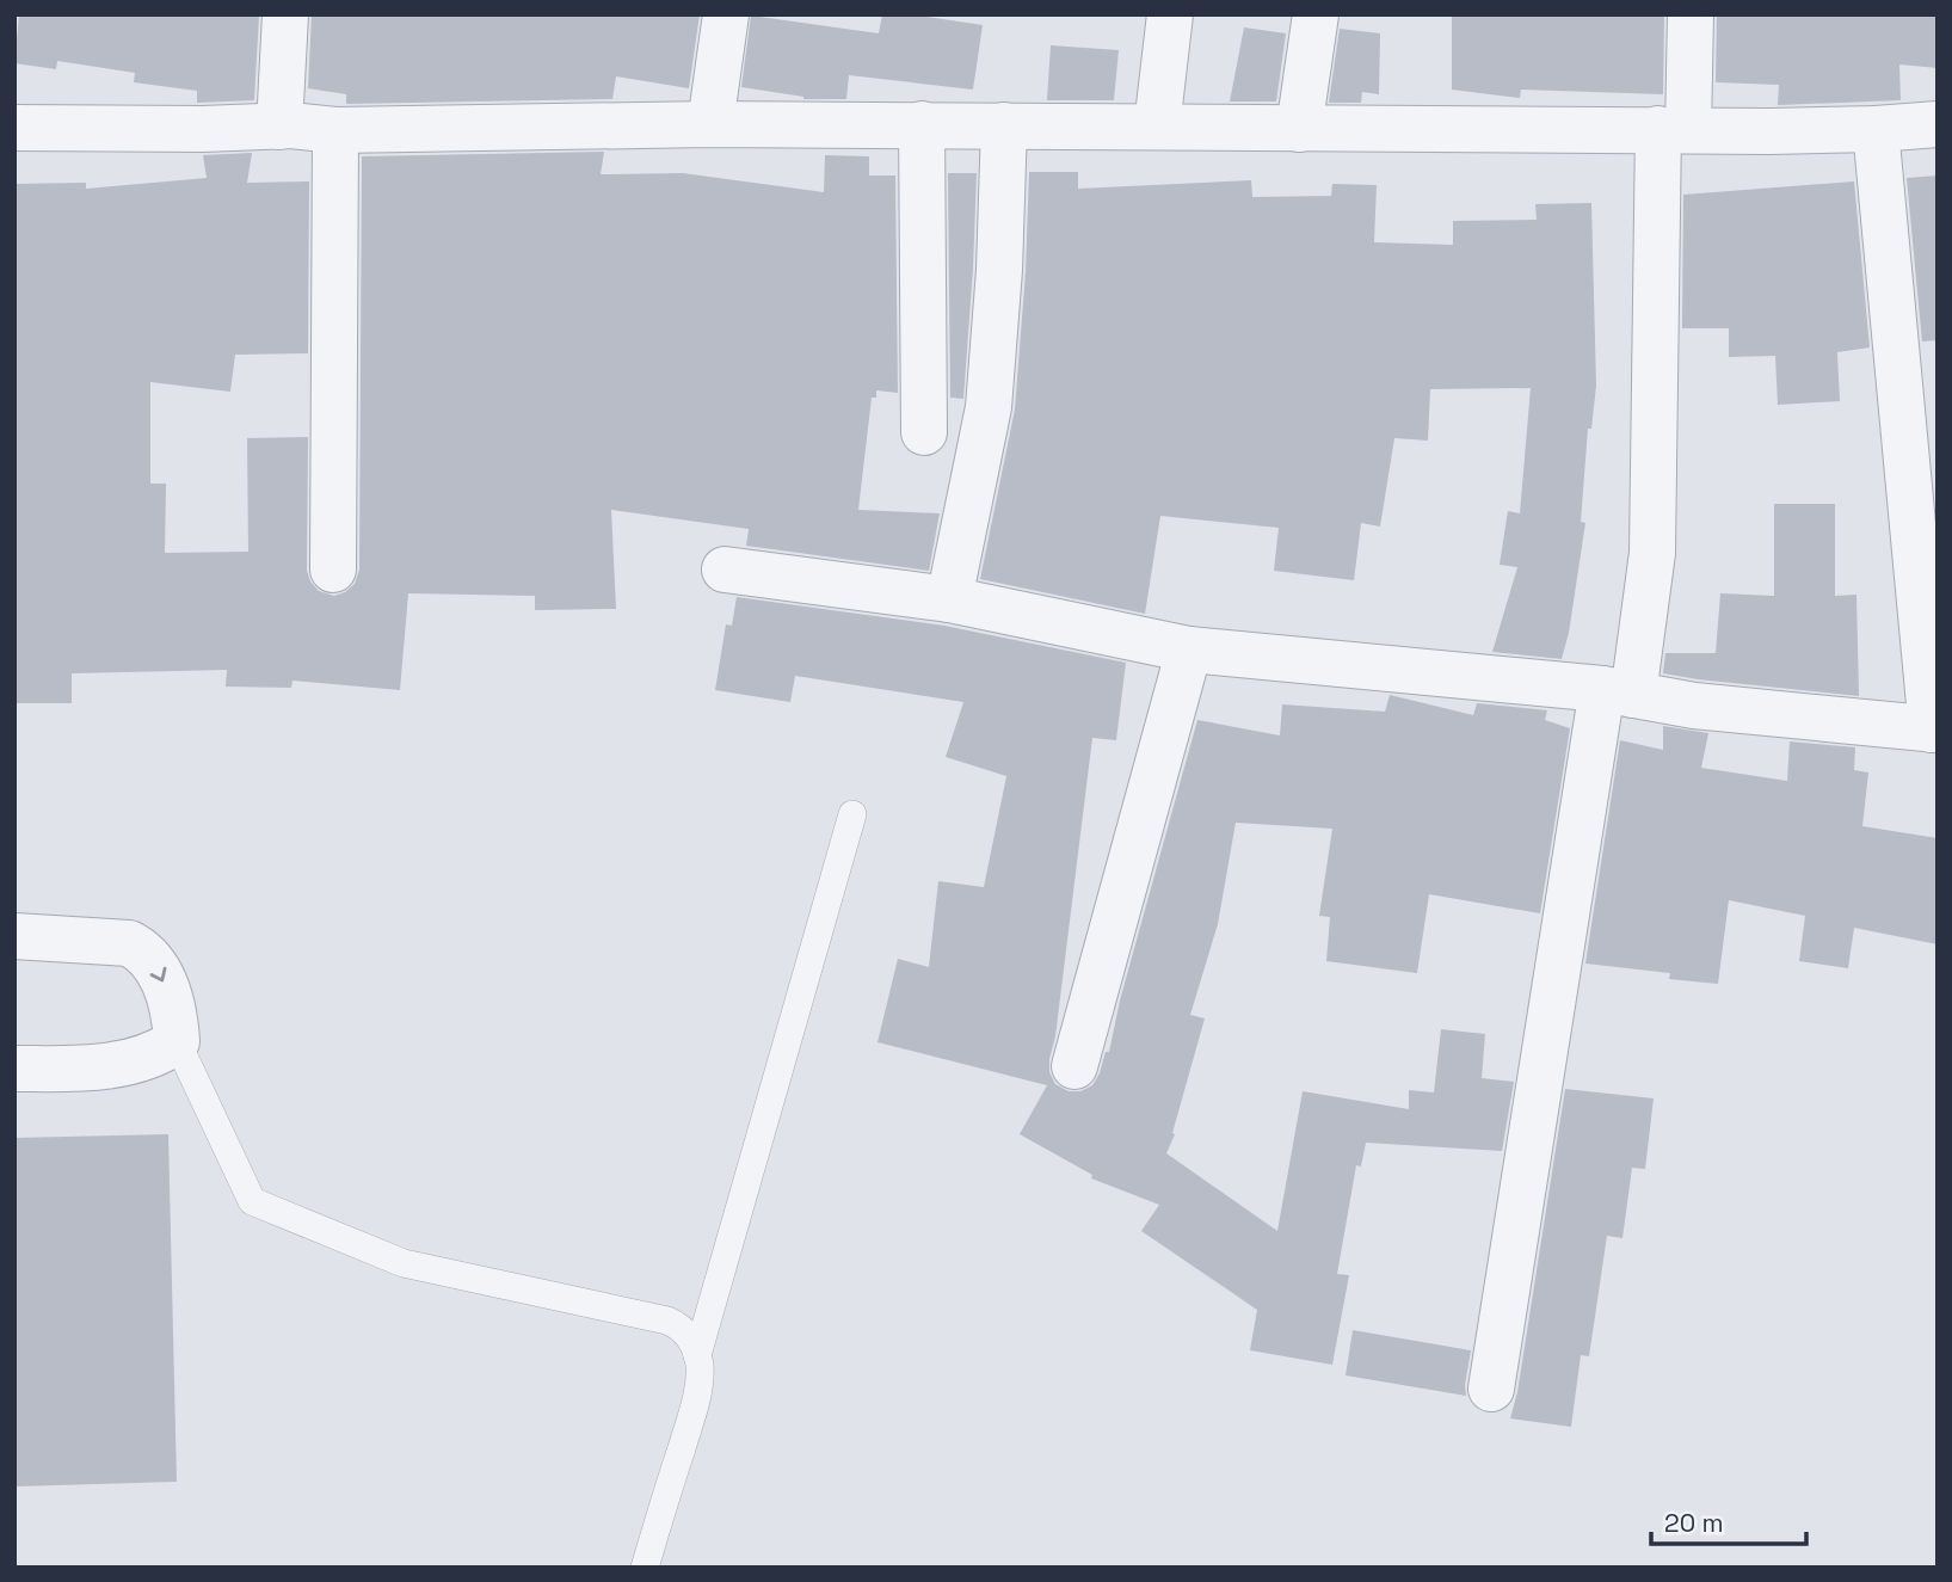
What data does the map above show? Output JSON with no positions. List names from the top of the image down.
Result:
{
  "scale_bar": "20 m"
}
